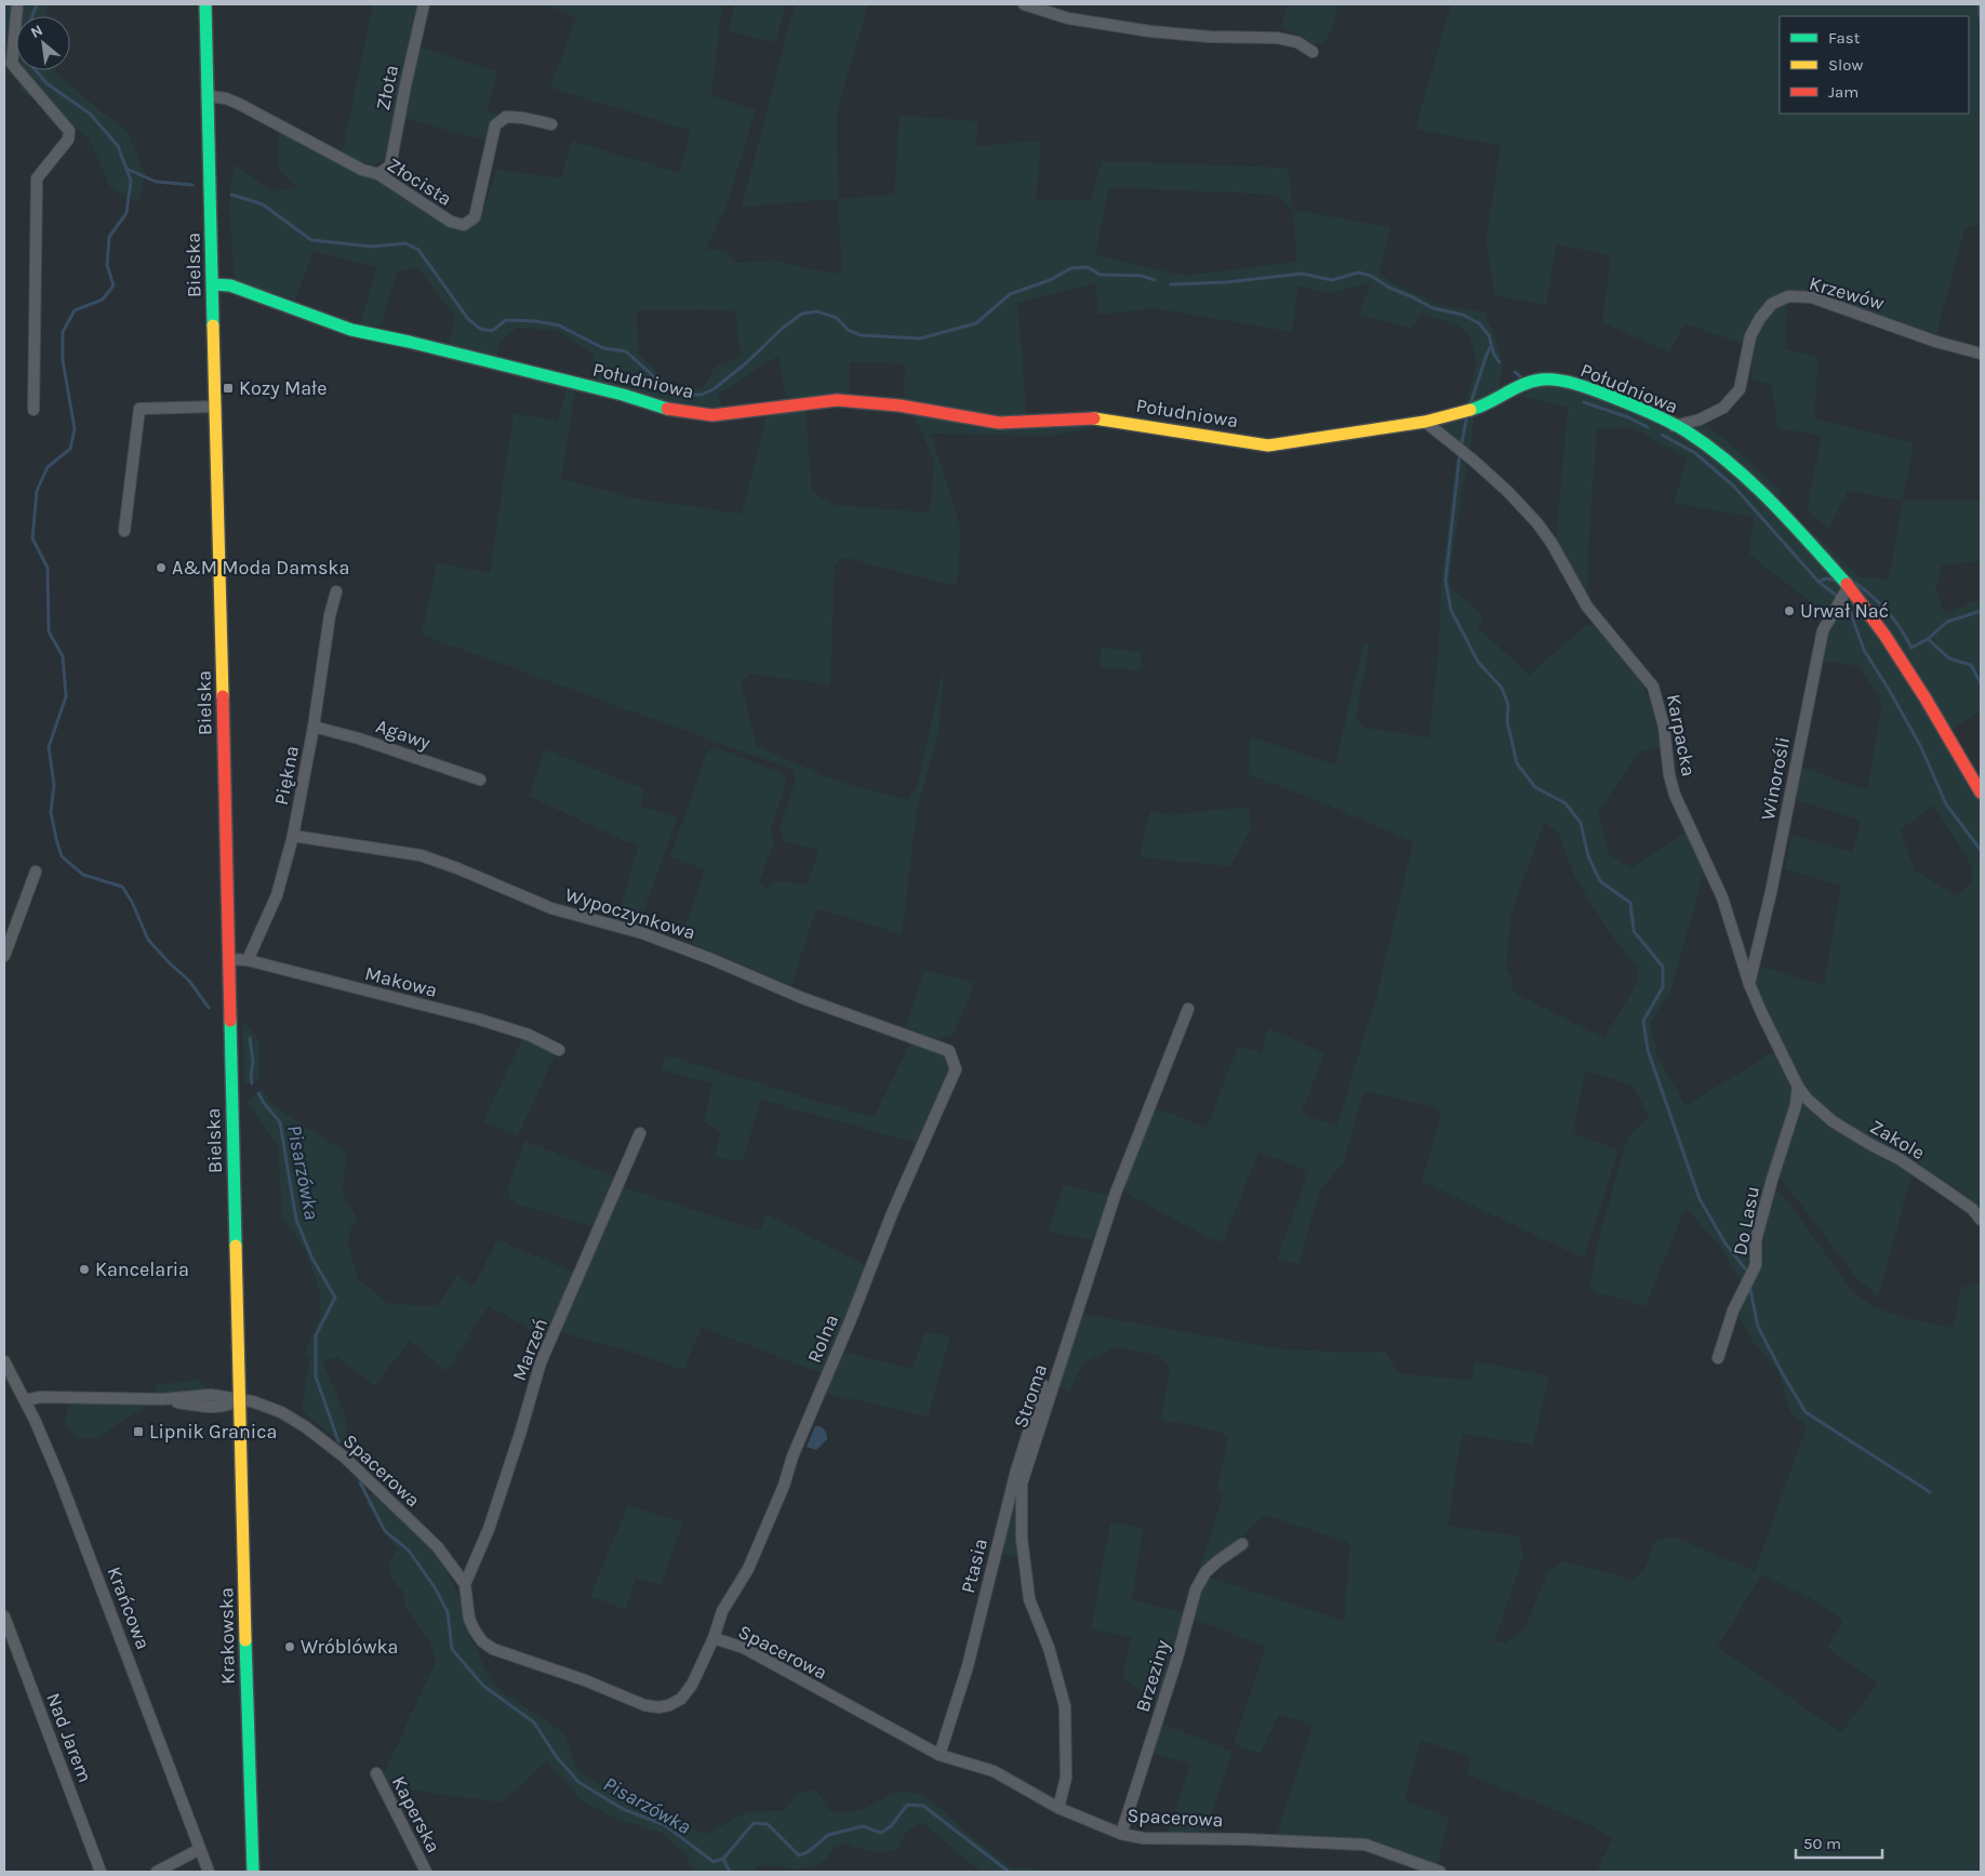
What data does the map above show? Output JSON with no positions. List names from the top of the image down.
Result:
{
  "streets": {
    "street": [
      "Złota",
      "Złocista",
      "Bielska",
      "Krzewów",
      "Południowa",
      "Agawy",
      "Karpacka",
      "Piękna",
      "Winorośli",
      "Wypoczynkowa",
      "Makowa",
      "Zakole",
      "Do Lasu",
      "Rolna",
      "Marzeń",
      "Stroma",
      "Spacerowa",
      "Ptasia",
      "Krańcowa",
      "Krakowska",
      "Brzeziny",
      "Nad Jarem",
      "Kaperska"
    ]
  },
  "crossings": [
    ["Złota", "Złocista"],
    ["Złocista", "Bielska"],
    ["Bielska", "Południowa"],
    ["Bielska", "Makowa"],
    ["Bielska", "Spacerowa"],
    ["Bielska", "Krakowska"],
    ["Krzewów", "Południowa"],
    ["Południowa", "Karpacka"],
    ["Południowa", "Winorośli"],
    ["Agawy", "Piękna"],
    ["Karpacka", "Winorośli"],
    ["Karpacka", "Zakole"],
    ["Karpacka", "Do Lasu"],
    ["Piękna", "Wypoczynkowa"],
    ["Piękna", "Makowa"],
    ["Wypoczynkowa", "Rolna"],
    ["Zakole", "Do Lasu"],
    ["Rolna", "Spacerowa"],
    ["Marzeń", "Spacerowa"],
    ["Stroma", "Spacerowa"],
    ["Spacerowa", "Ptasia"],
    ["Spacerowa", "Krańcowa"],
    ["Spacerowa", "Krakowska"],
    ["Spacerowa", "Brzeziny"]
  ],
  "water": ["Pisarzówka"],
  "places": {
    "transit": ["Kozy Małe", "Lipnik Granica"],
    "other": [
      "A&M Moda Damska",
      "Urwał Nać",
      "Kancelaria",
      "Wróblówka"
    ]
  },
  "legend": ["Fast", "Slow", "Jam"],
  "scale_bar": "50 m",
  "north": "top left"
}
